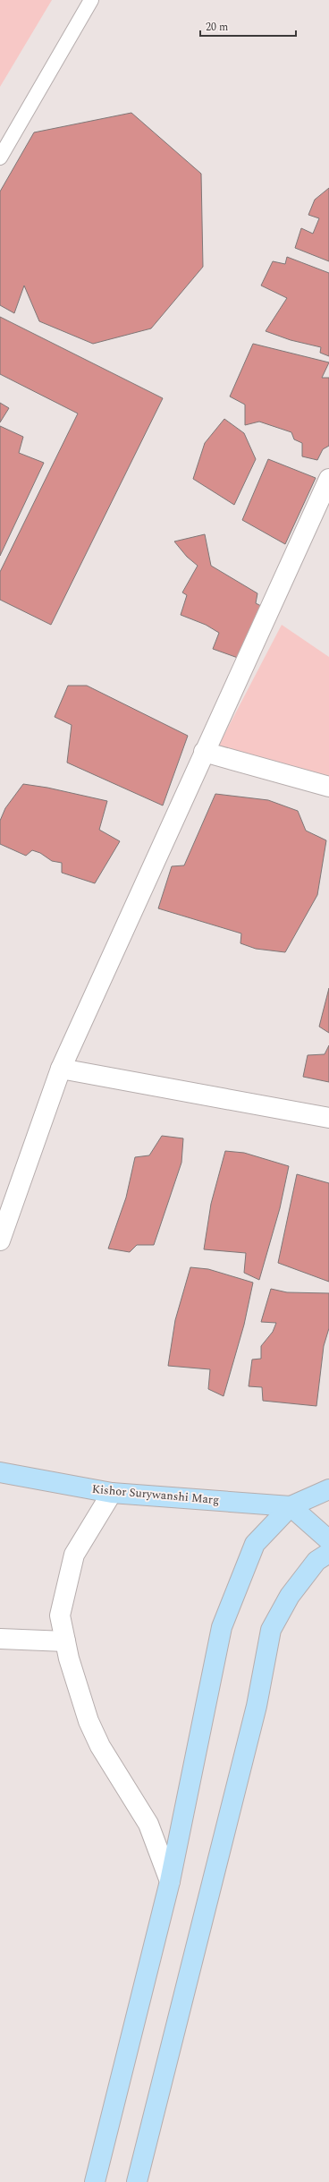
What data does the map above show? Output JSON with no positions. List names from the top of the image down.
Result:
{
  "streets": {
    "main road": ["Kishor Surywanshi Marg"]
  },
  "scale_bar": "20 m"
}
